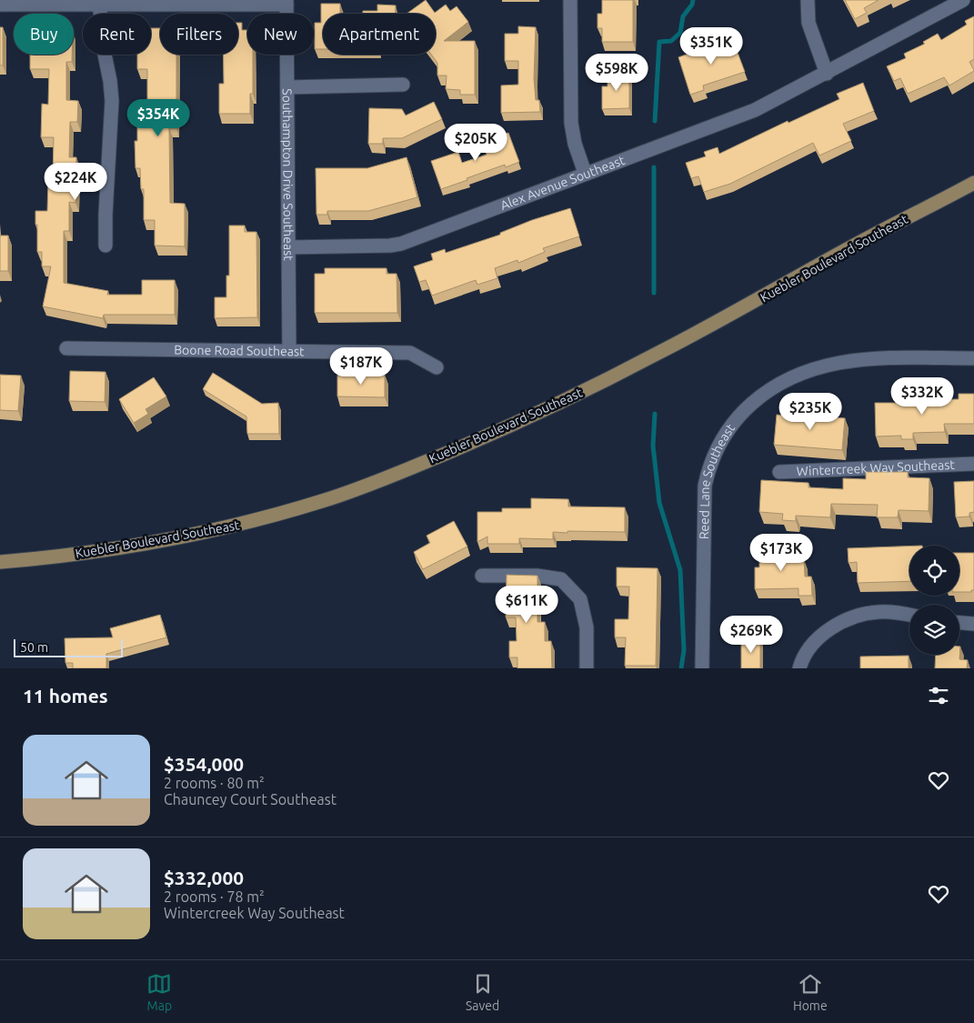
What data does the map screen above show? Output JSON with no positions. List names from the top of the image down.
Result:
{
  "streets": {
    "main road": ["Kuebler Boulevard Southeast"],
    "street": [
      "Southampton Drive Southeast",
      "Alex Avenue Southeast",
      "Boone Road Southeast",
      "Wintercreek Way Southeast",
      "Reed Lane Southeast"
    ]
  },
  "crossings": [
    ["Southampton Drive Southeast", "Alex Avenue Southeast"],
    ["Southampton Drive Southeast", "Boone Road Southeast"]
  ],
  "scale_bar": "50 m",
  "page": {
    "chip": [
      "Buy",
      "Rent",
      "Filters",
      "New",
      "Apartment"
    ],
    "price": [
      "$351K",
      "$598K",
      "$354K",
      "$205K",
      "$224K",
      "$187K",
      "$332K",
      "$235K",
      "$173K",
      "$611K",
      "$269K"
    ],
    "scale": "50 m",
    "heading": "11 homes",
    "list": [
      {
        "name": "$354,000",
        "note": "2 rooms · 80 m² · Chauncey Court Southeast"
      },
      {
        "name": "$332,000",
        "note": "2 rooms · 78 m² · Wintercreek Way Southeast"
      }
    ],
    "tabs": ["Map", "Saved", "Home"]
  }
}
